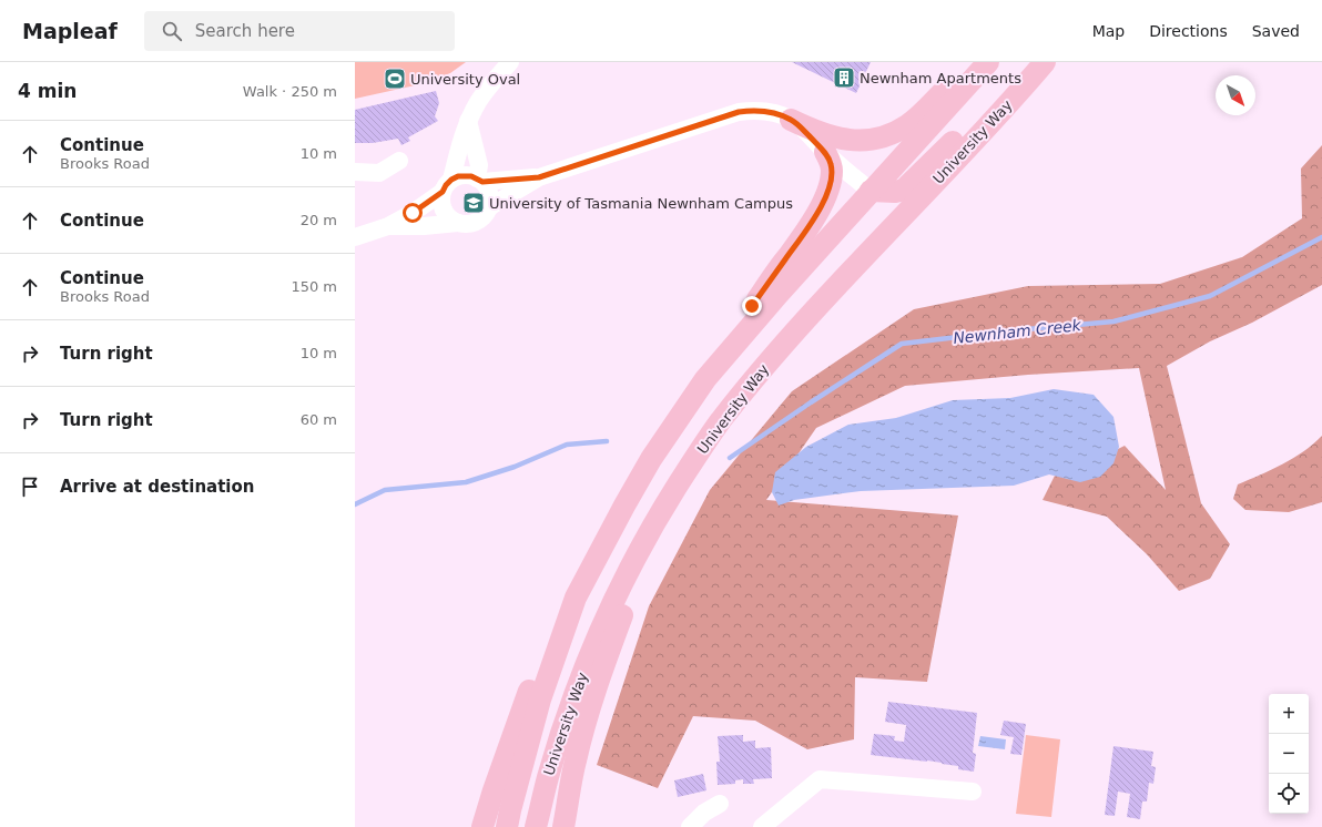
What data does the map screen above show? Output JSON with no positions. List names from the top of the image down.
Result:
{
  "streets": {
    "main road": ["University Way"]
  },
  "water": ["Newnham Creek"],
  "places": {
    "building": ["Newnham Apartments"],
    "sports": ["University Oval"],
    "school or university": ["University of Tasmania Newnham Campus"]
  },
  "north": "bottom right",
  "page": {
    "header": "Mapleaf",
    "search": "Search here",
    "nav": ["Map", "Directions", "Saved"],
    "heading": ["4 min", "Walk · 250 m"],
    "list": [
      ["Continue", "Brooks Road", "10 m"],
      ["Continue", "20 m"],
      ["Continue", "Brooks Road", "150 m"],
      ["Turn right", "10 m"],
      ["Turn right", "60 m"],
      "Arrive at destination"
    ],
    "map_buttons": ["+", "−"]
  }
}
